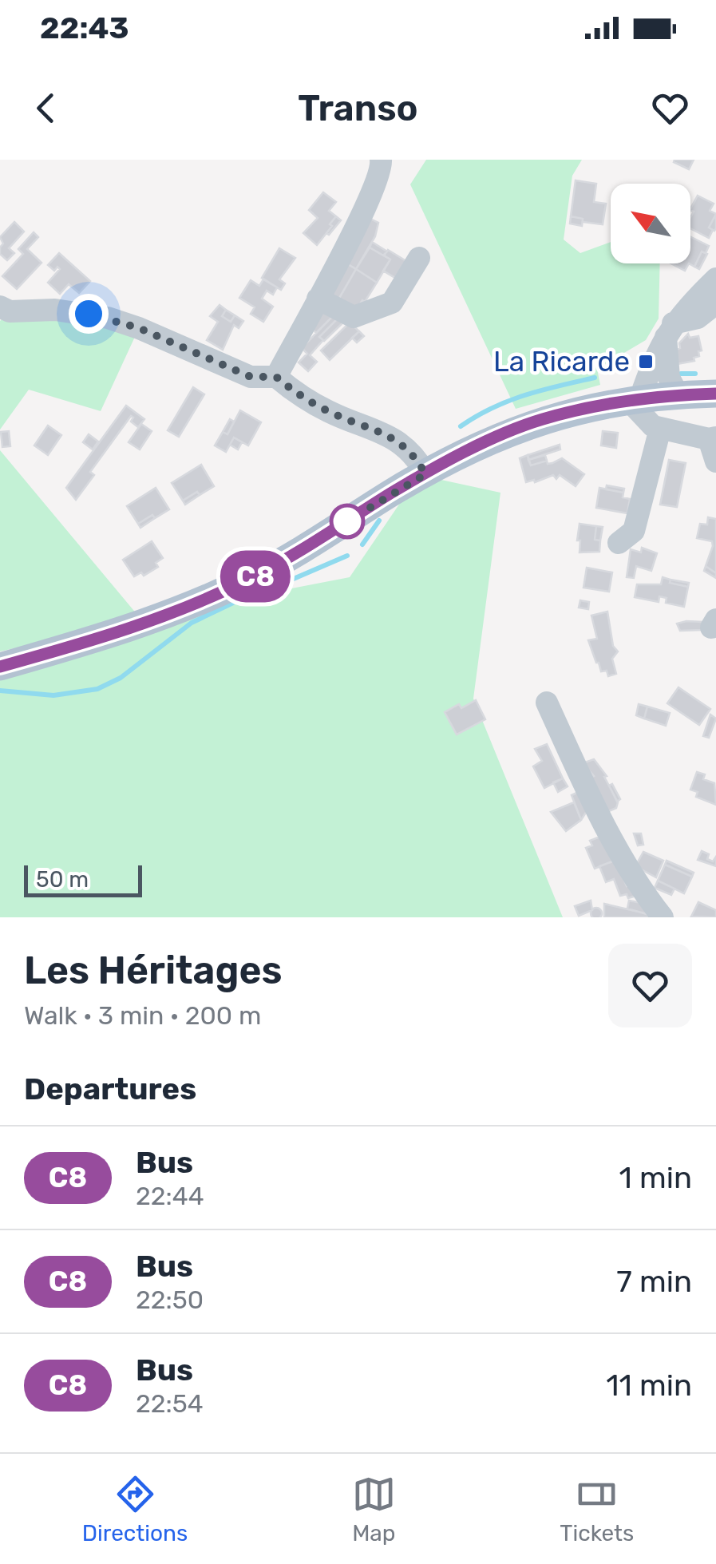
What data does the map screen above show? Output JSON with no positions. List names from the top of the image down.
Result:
{
  "places": {
    "transit": ["La Ricarde"]
  },
  "lines": ["bus line C8"],
  "scale_bar": "50 m",
  "north": "top left",
  "page": {
    "status": "22:43",
    "header": "Transo",
    "on_map": "C8",
    "scale": "50 m",
    "heading": [
      ["Les Héritages", "Walk · 3 min · 200 m"],
      "Departures"
    ],
    "list": [
      {
        "mark": "C8",
        "name": "Bus",
        "note": "22:44",
        "value": "1 min"
      },
      {
        "mark": "C8",
        "name": "Bus",
        "note": "22:50",
        "value": "7 min"
      },
      {
        "mark": "C8",
        "name": "Bus",
        "note": "22:54",
        "value": "11 min"
      }
    ],
    "tabs": ["Directions", "Map", "Tickets"]
  }
}
